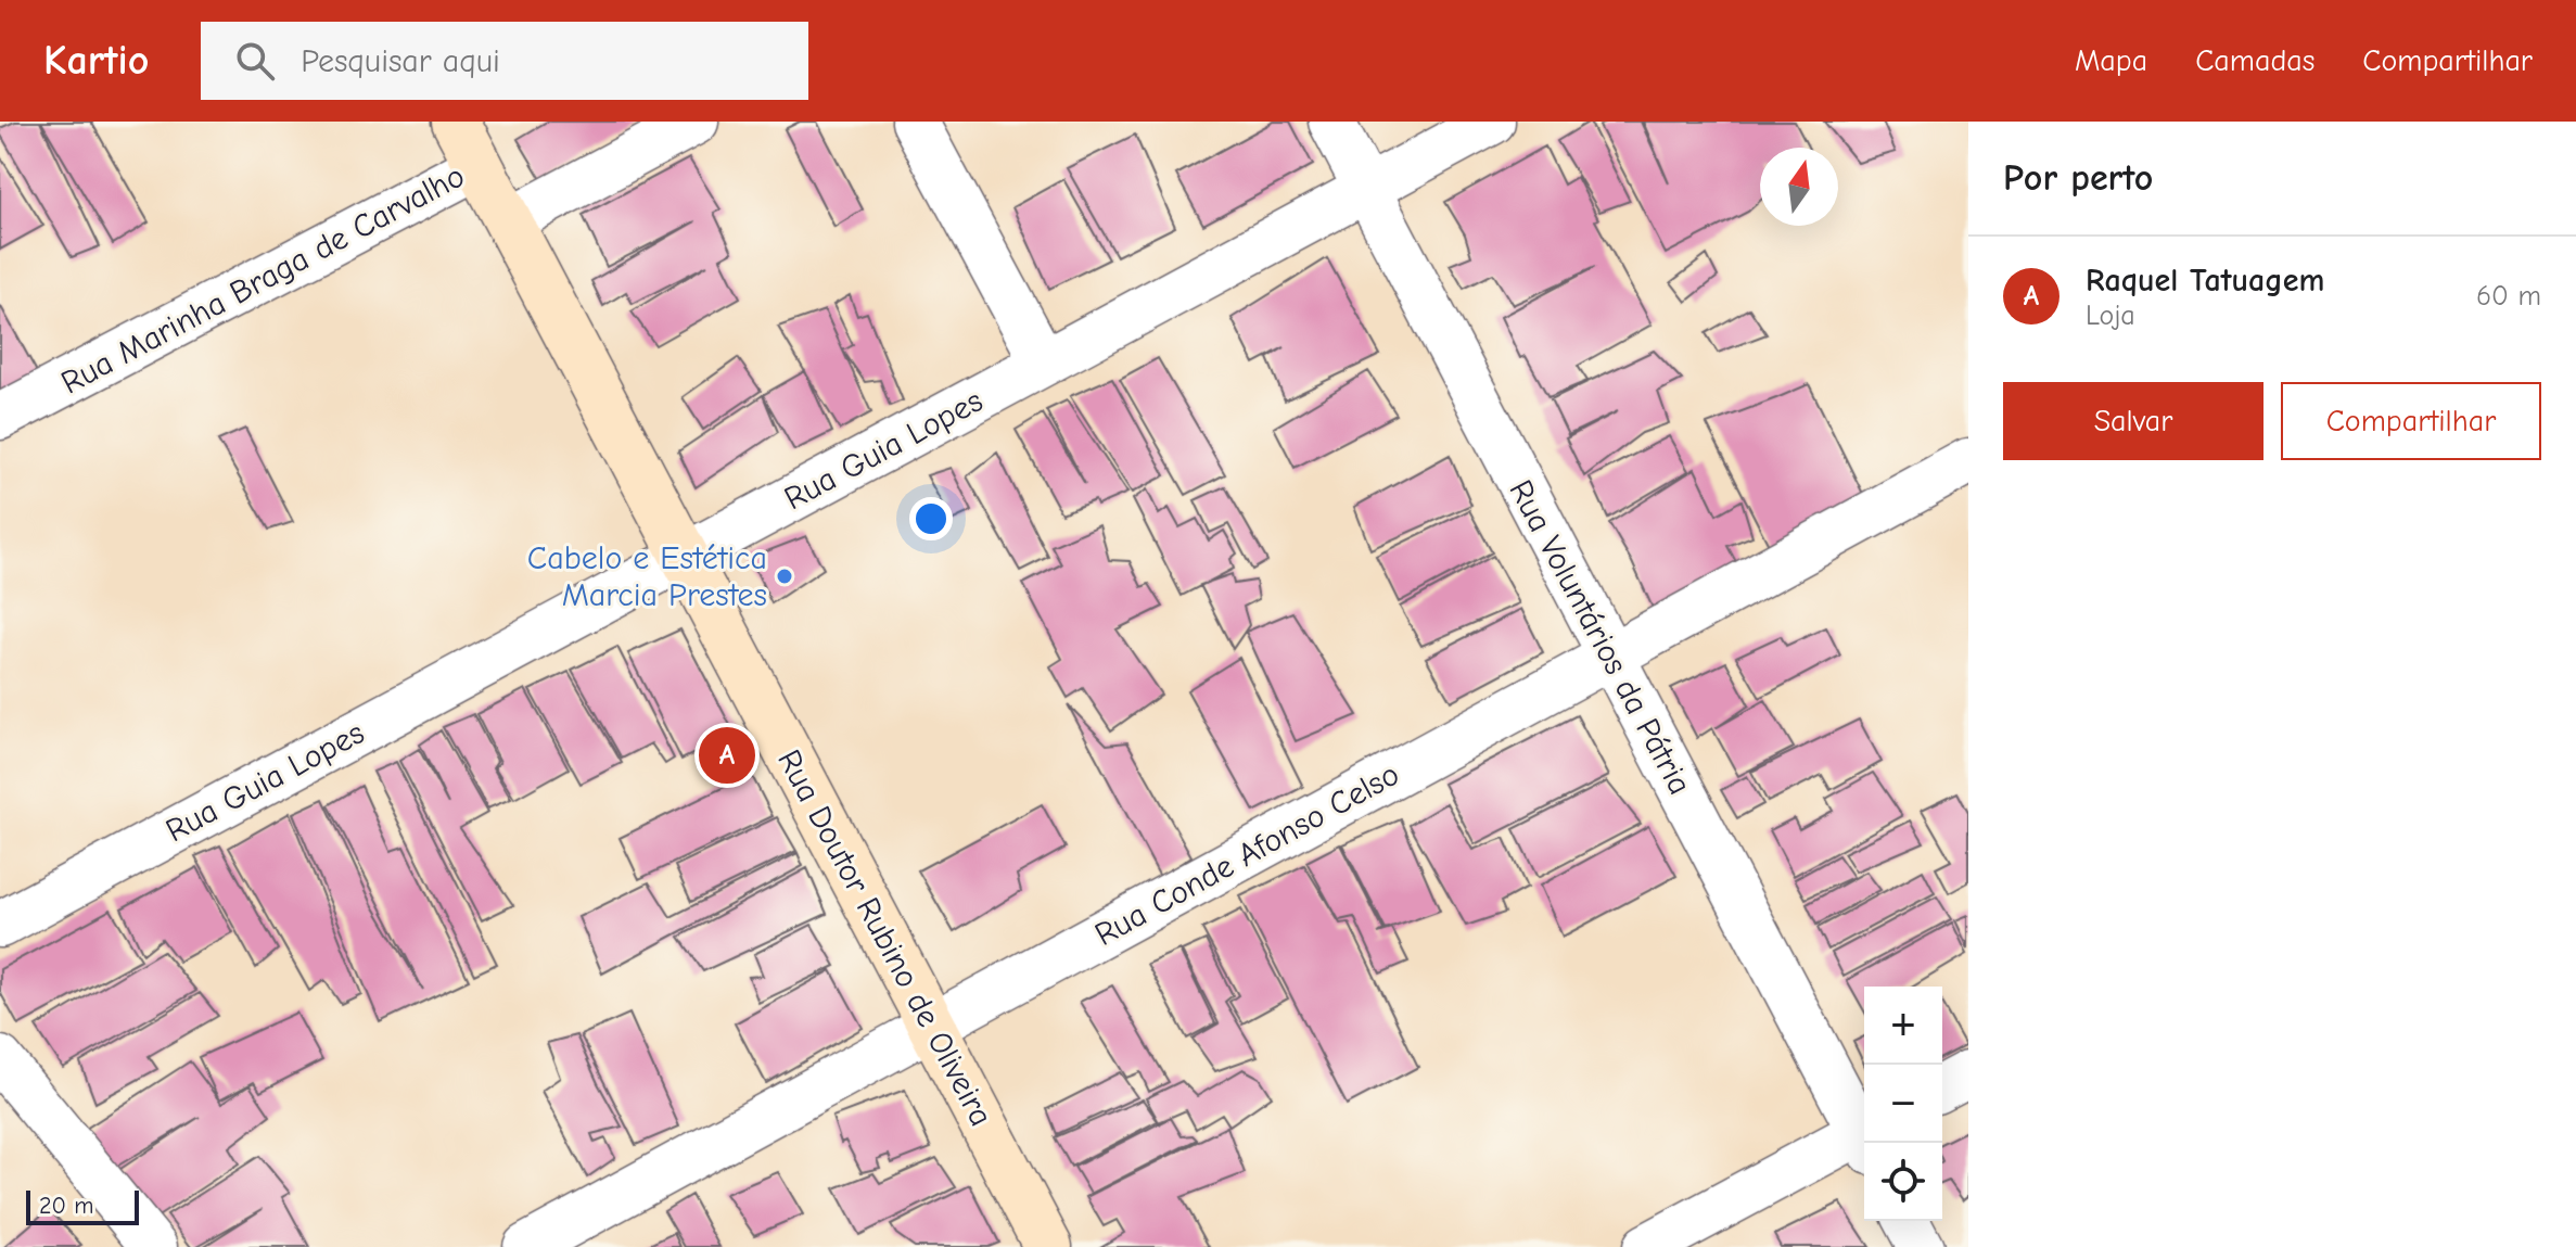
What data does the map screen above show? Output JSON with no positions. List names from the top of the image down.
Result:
{
  "streets": {
    "street": [
      "Rua Marinha Braga de Carvalho",
      "Rua Guia Lopes",
      "Rua Voluntários da Pátria",
      "Rua Conde Afonso Celso",
      "Rua Doutor Rubino de Oliveira"
    ]
  },
  "crossings": [
    ["Rua Marinha Braga de Carvalho", "Rua Doutor Rubino de Oliveira"],
    ["Rua Guia Lopes", "Rua Voluntários da Pátria"],
    ["Rua Guia Lopes", "Rua Doutor Rubino de Oliveira"],
    ["Rua Voluntários da Pátria", "Rua Conde Afonso Celso"],
    ["Rua Conde Afonso Celso", "Rua Doutor Rubino de Oliveira"]
  ],
  "places": ["Cabelo e Estética Marcia Prestes"],
  "scale_bar": "20 m",
  "north": "top",
  "page": {
    "header": "Kartio",
    "search": "Pesquisar aqui",
    "nav": ["Mapa", "Camadas", "Compartilhar"],
    "heading": "Por perto",
    "list": [
      {
        "mark": "A",
        "name": "Raquel Tatuagem",
        "note": "Loja",
        "value": "60 m"
      }
    ],
    "buttons": ["Salvar", "Compartilhar"],
    "pins": "A",
    "map_buttons": ["+", "−"],
    "scale": "20 m"
  }
}
